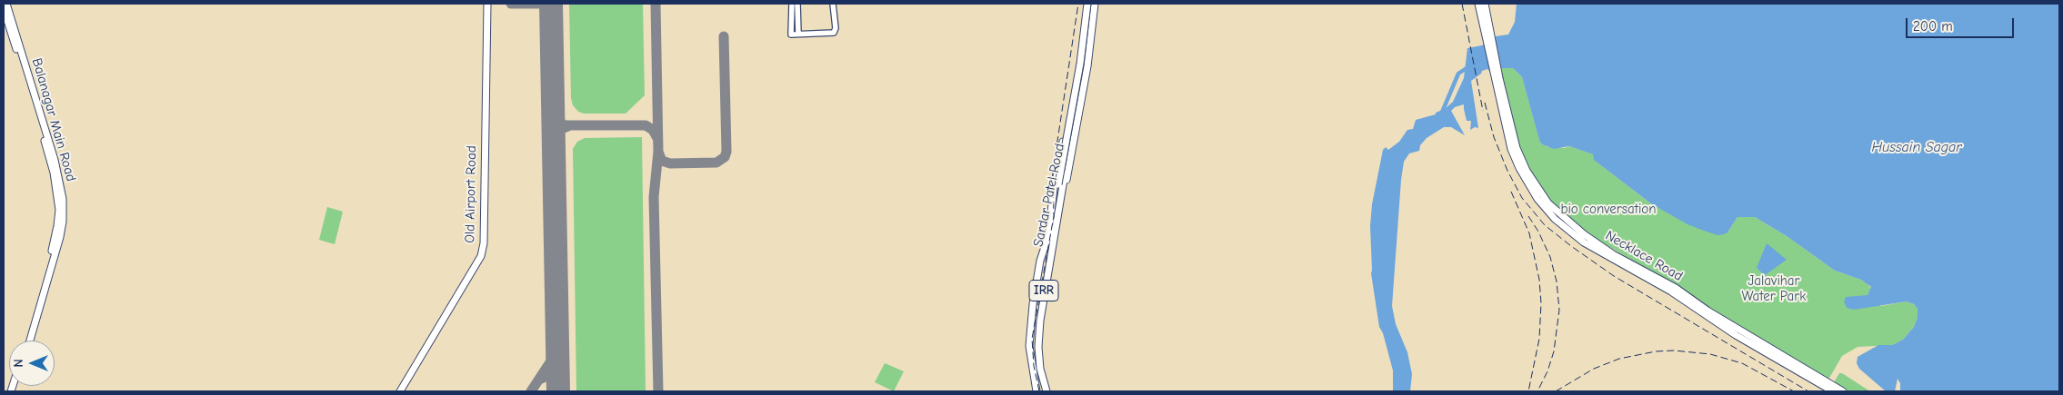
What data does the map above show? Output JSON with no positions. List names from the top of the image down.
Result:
{
  "streets": {
    "main road": [
      "Balanagar Main Road",
      "Old Airport Road",
      "Sardar Patel Road",
      "Necklace Road",
      "IRR"
    ]
  },
  "crossings": [
    ["Sardar Patel Road", "IRR"]
  ],
  "water": ["Hussain Sagar"],
  "parks": ["bio conversation", "Jalavihar Water Park"],
  "scale_bar": "200 m",
  "north": "left"
}
